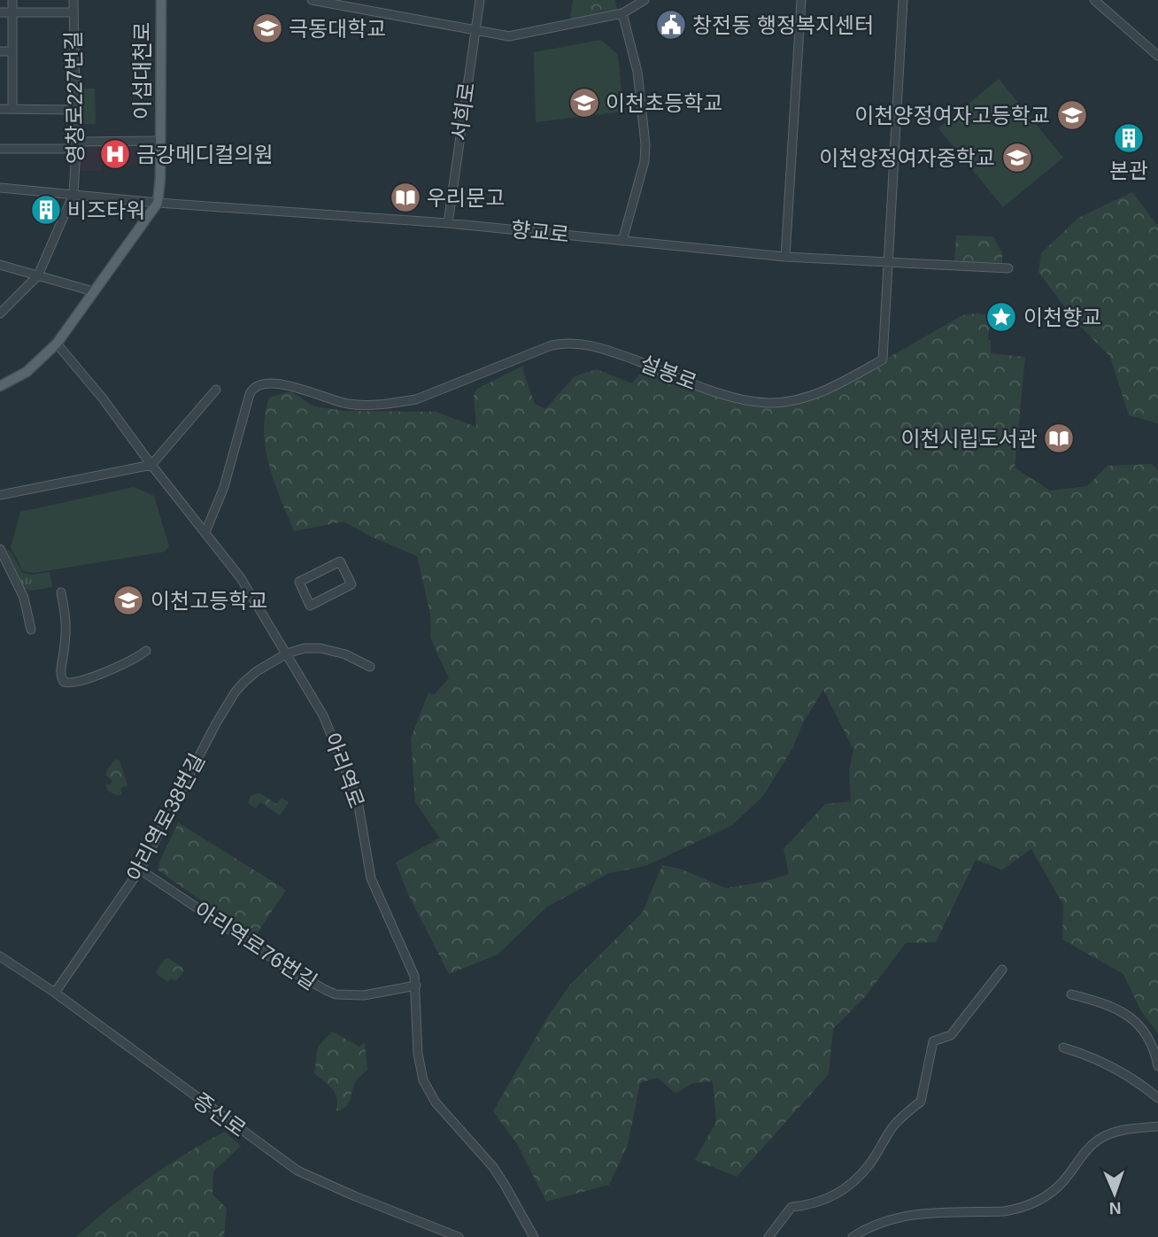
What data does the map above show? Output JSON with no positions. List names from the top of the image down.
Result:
{
  "streets": {
    "main road": ["이섭대천로"],
    "street": [
      "영창로227번길",
      "서희로",
      "향교로",
      "설봉로",
      "아리역로",
      "아리역로38번길",
      "아리역로76번길",
      "증신로"
    ]
  },
  "crossings": [
    ["이섭대천로", "영창로227번길"],
    ["이섭대천로", "향교로"],
    ["영창로227번길", "향교로"],
    ["서희로", "향교로"],
    ["향교로", "설봉로"],
    ["설봉로", "아리역로"],
    ["아리역로", "아리역로38번길"],
    ["아리역로", "아리역로76번길"],
    ["아리역로38번길", "아리역로76번길"],
    ["아리역로38번길", "증신로"]
  ],
  "places": {
    "public building": ["창전동 행정복지센터"],
    "school or university": [
      "극동대학교",
      "이천초등학교",
      "이천양정여자고등학교",
      "이천양정여자중학교",
      "이천고등학교"
    ],
    "building": ["본관", "비즈타워"],
    "hospital": ["금강메디컬의원"],
    "library": ["우리문고", "이천시립도서관"],
    "place": ["이천향교"]
  },
  "north": "bottom"
}
